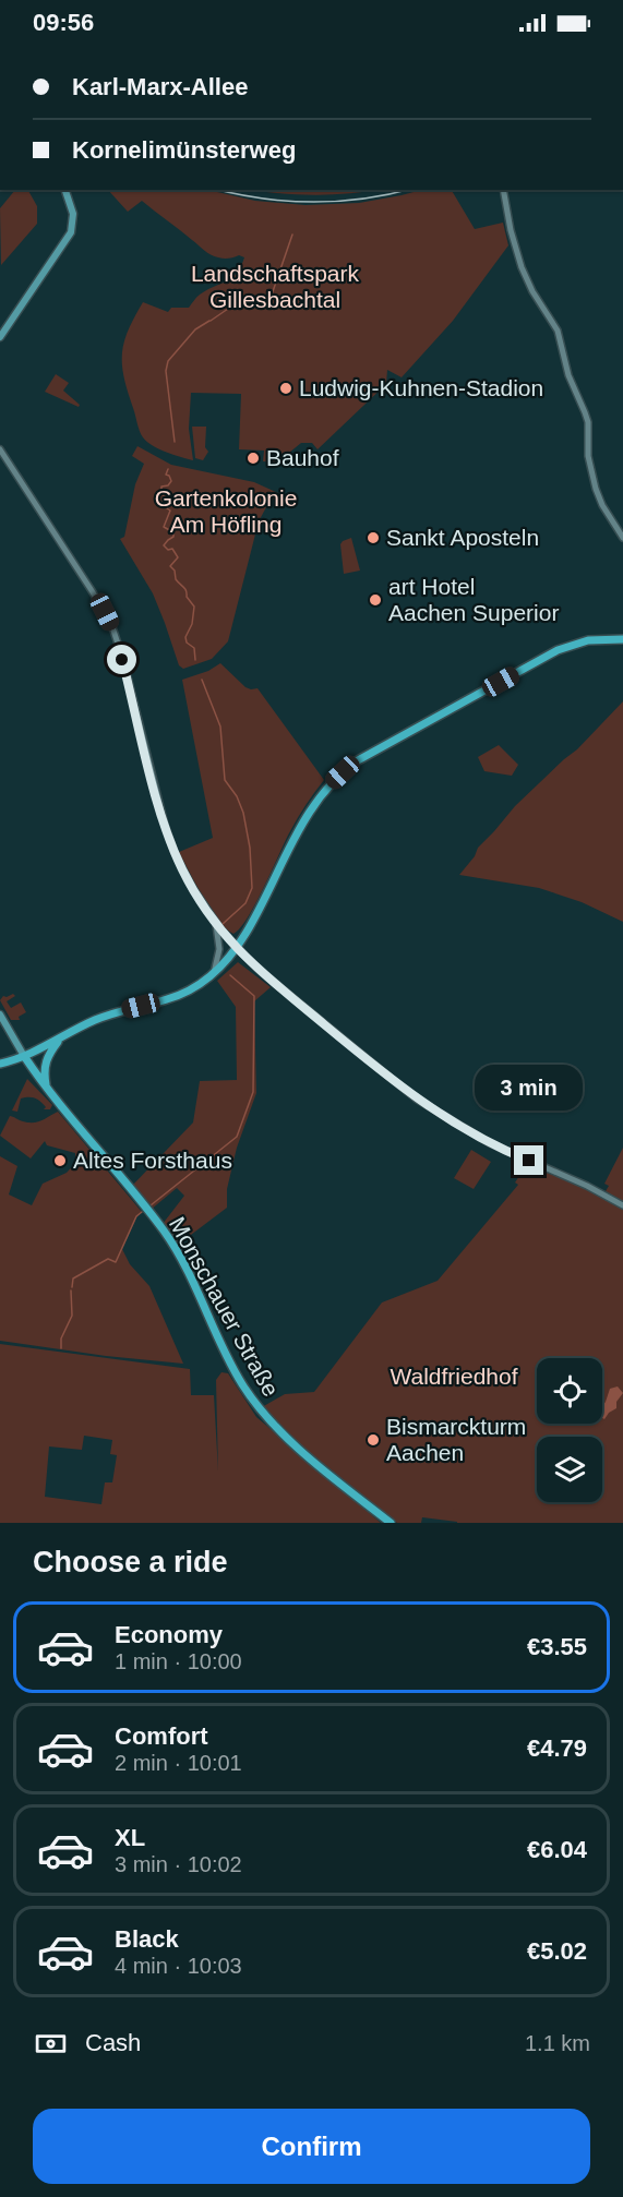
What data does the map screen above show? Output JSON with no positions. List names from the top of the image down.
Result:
{
  "streets": {
    "main road": ["Monschauer Straße"]
  },
  "parks": ["Landschaftspark Gillesbachtal", "Gartenkolonie Am Höfling", "Waldfriedhof"],
  "places": [
    "Ludwig-Kuhnen-Stadion",
    "Bauhof",
    "Sankt Aposteln",
    "art Hotel Aachen Superior",
    "Altes Forsthaus",
    "Bismarckturm Aachen"
  ],
  "page": {
    "status": "09:56",
    "banner": ["Karl-Marx-Allee", "Kornelimünsterweg"],
    "bubble": "3 min",
    "heading": "Choose a ride",
    "list": [
      {
        "name": "Economy",
        "note": "1 min · 10:00",
        "value": "€3.55"
      },
      {
        "name": "Comfort",
        "note": "2 min · 10:01",
        "value": "€4.79"
      },
      {
        "name": "XL",
        "note": "3 min · 10:02",
        "value": "€6.04"
      },
      {
        "name": "Black",
        "note": "4 min · 10:03",
        "value": "€5.02"
      }
    ],
    "pay": ["Cash", "1.1 km"],
    "buttons": "Confirm"
  }
}
